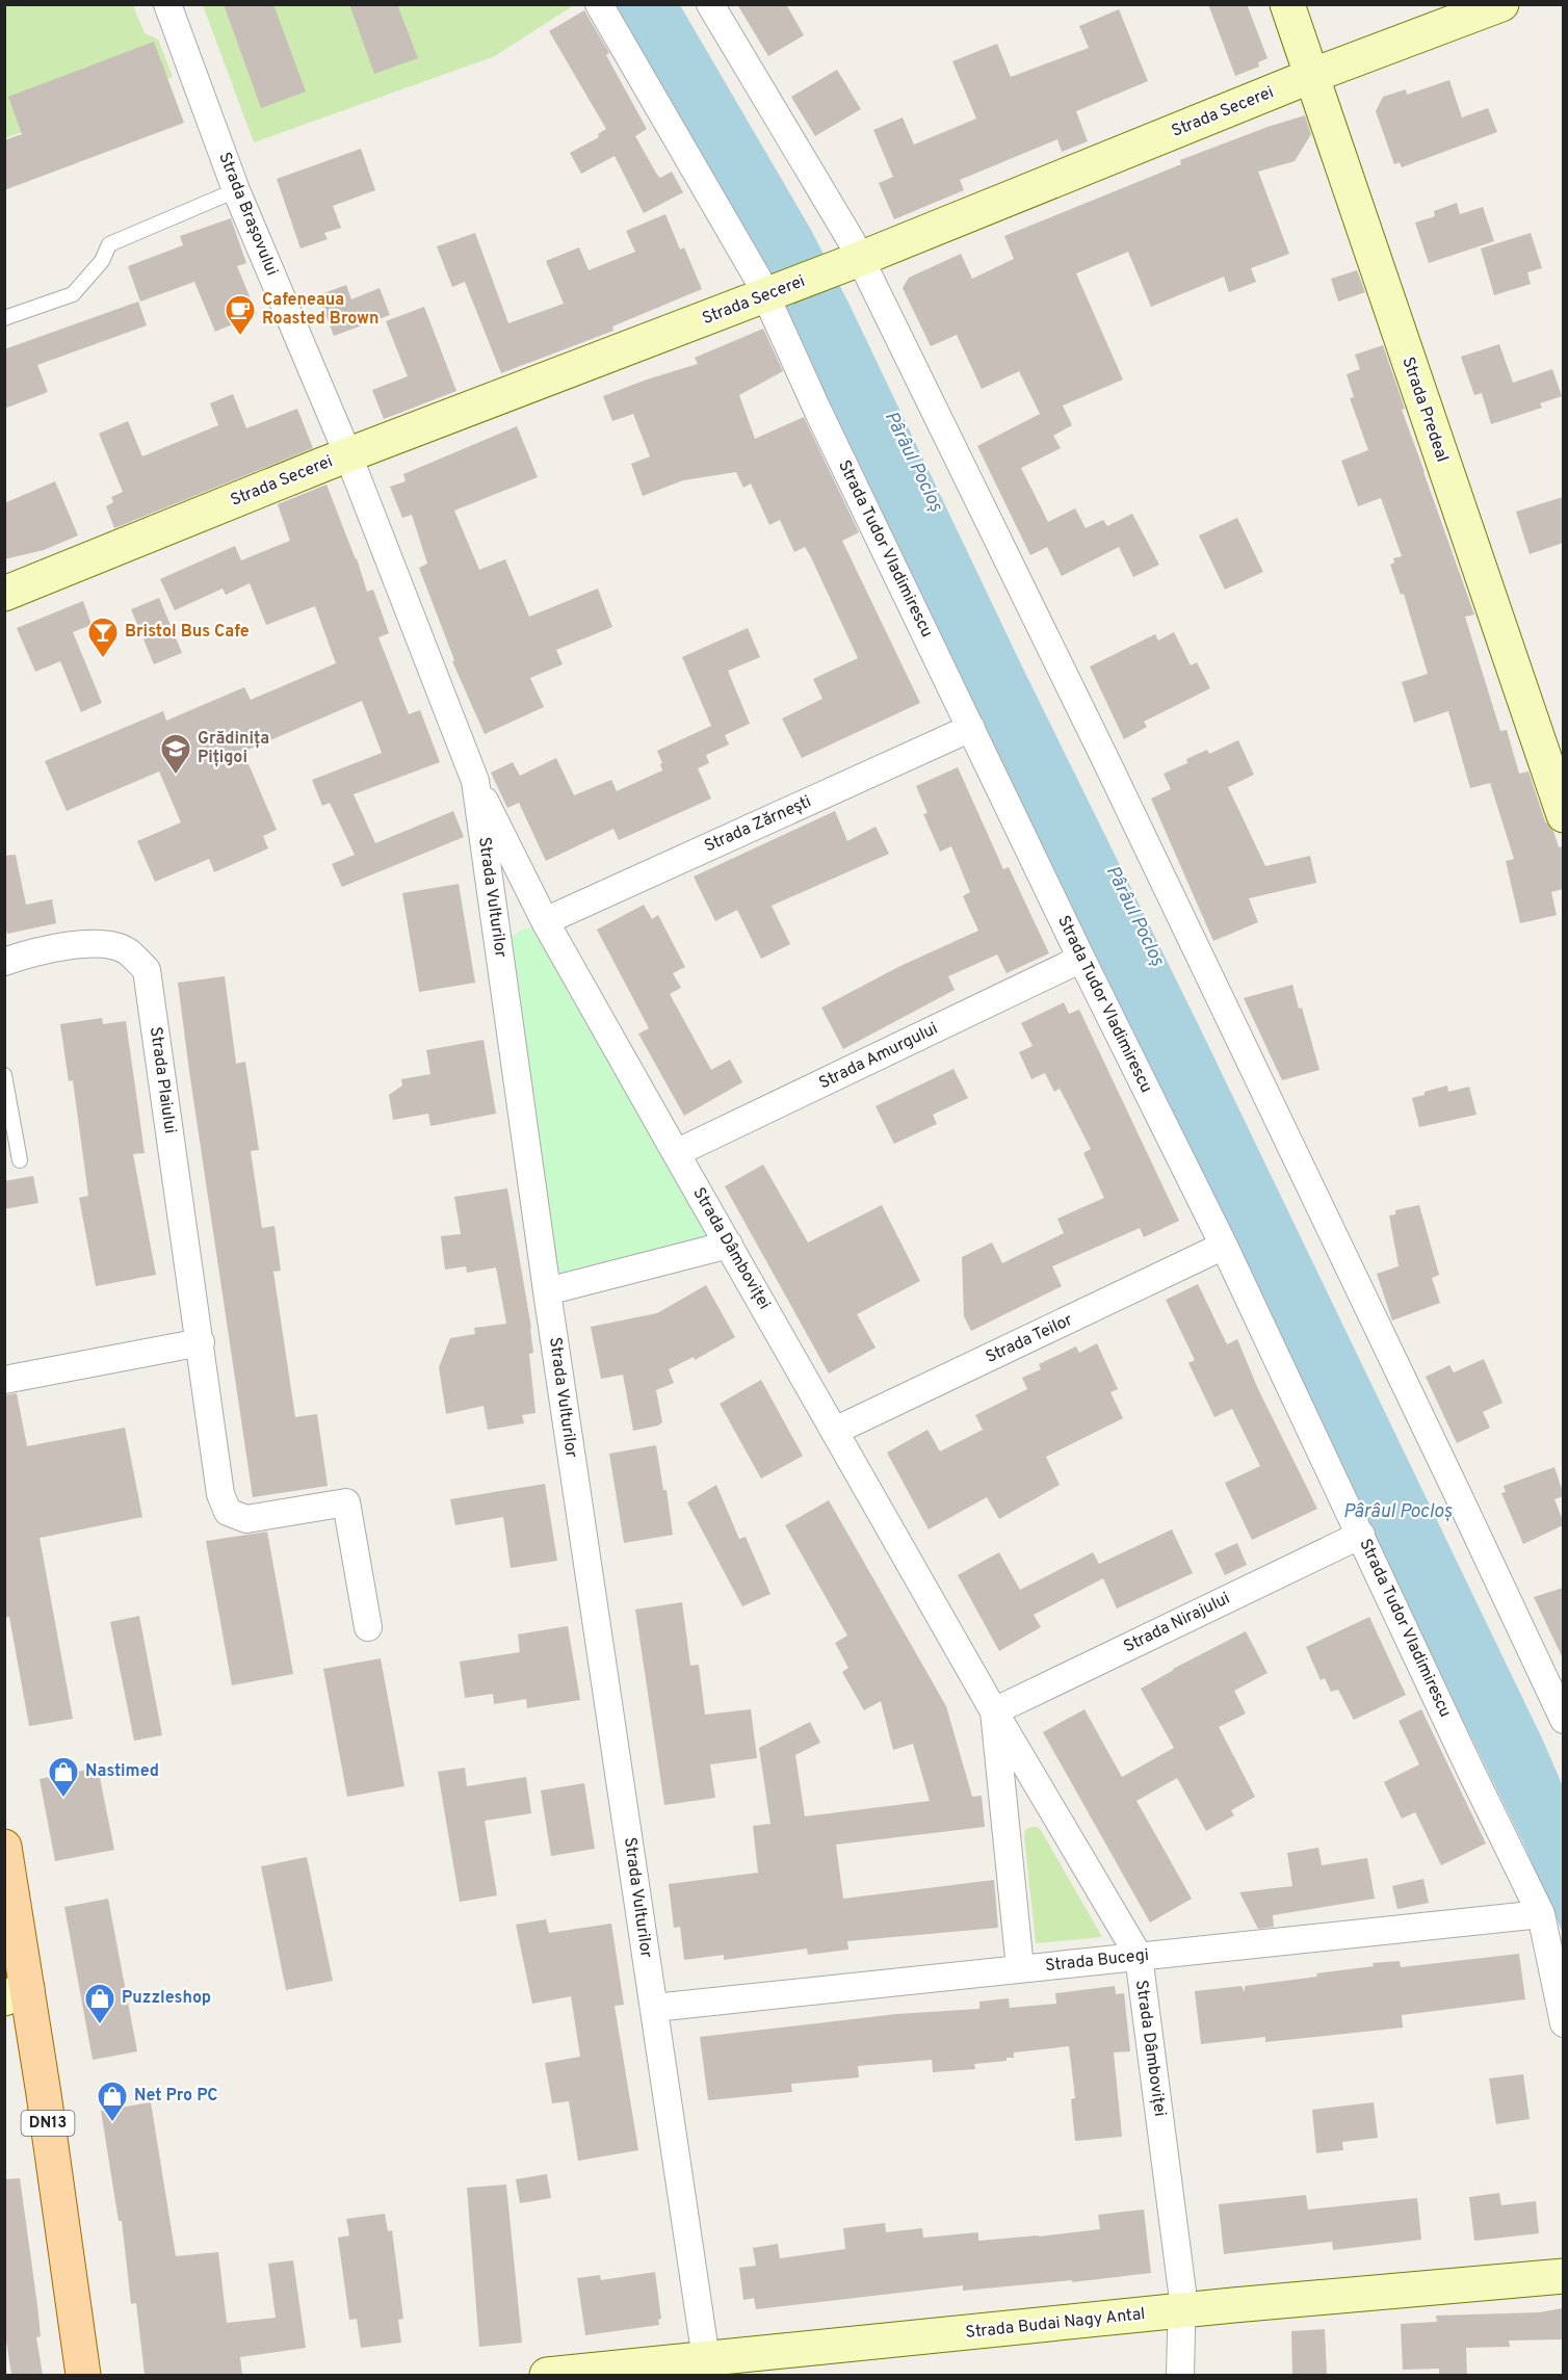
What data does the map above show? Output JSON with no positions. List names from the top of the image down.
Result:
{
  "streets": {
    "main road": ["DN13"],
    "street": [
      "Strada Secerei",
      "Strada Brașovului",
      "Strada Predeal",
      "Strada Tudor Vladimirescu",
      "Strada Zărnești",
      "Strada Vulturilor",
      "Strada Amurgului",
      "Strada Plaiului",
      "Strada Dâmboviței",
      "Strada Teilor",
      "Strada Nirajului",
      "Strada Bucegi",
      "Strada Budai Nagy Antal"
    ]
  },
  "crossings": [
    ["Strada Secerei", "Strada Brașovului"],
    ["Strada Secerei", "Strada Predeal"],
    ["Strada Secerei", "Strada Tudor Vladimirescu"],
    ["Strada Secerei", "Strada Vulturilor"],
    ["Strada Brașovului", "Strada Vulturilor"],
    ["Strada Tudor Vladimirescu", "Strada Zărnești"],
    ["Strada Tudor Vladimirescu", "Strada Amurgului"],
    ["Strada Tudor Vladimirescu", "Strada Teilor"],
    ["Strada Tudor Vladimirescu", "Strada Nirajului"],
    ["Strada Tudor Vladimirescu", "Strada Bucegi"],
    ["Strada Zărnești", "Strada Dâmboviței"],
    ["Strada Vulturilor", "Strada Dâmboviței"],
    ["Strada Vulturilor", "Strada Bucegi"],
    ["Strada Vulturilor", "Strada Budai Nagy Antal"],
    ["Strada Amurgului", "Strada Dâmboviței"],
    ["Strada Dâmboviței", "Strada Teilor"],
    ["Strada Dâmboviței", "Strada Nirajului"],
    ["Strada Dâmboviței", "Strada Bucegi"],
    ["Strada Dâmboviței", "Strada Budai Nagy Antal"]
  ],
  "water": ["Pârâul Pocloș"],
  "places": {
    "cafe": ["Cafeneaua Roasted Brown"],
    "bar": ["Bristol Bus Cafe"],
    "school or university": ["Grădinița Pițigoi"],
    "shop": ["Nastimed", "Puzzleshop", "Net Pro PC"]
  }
}
